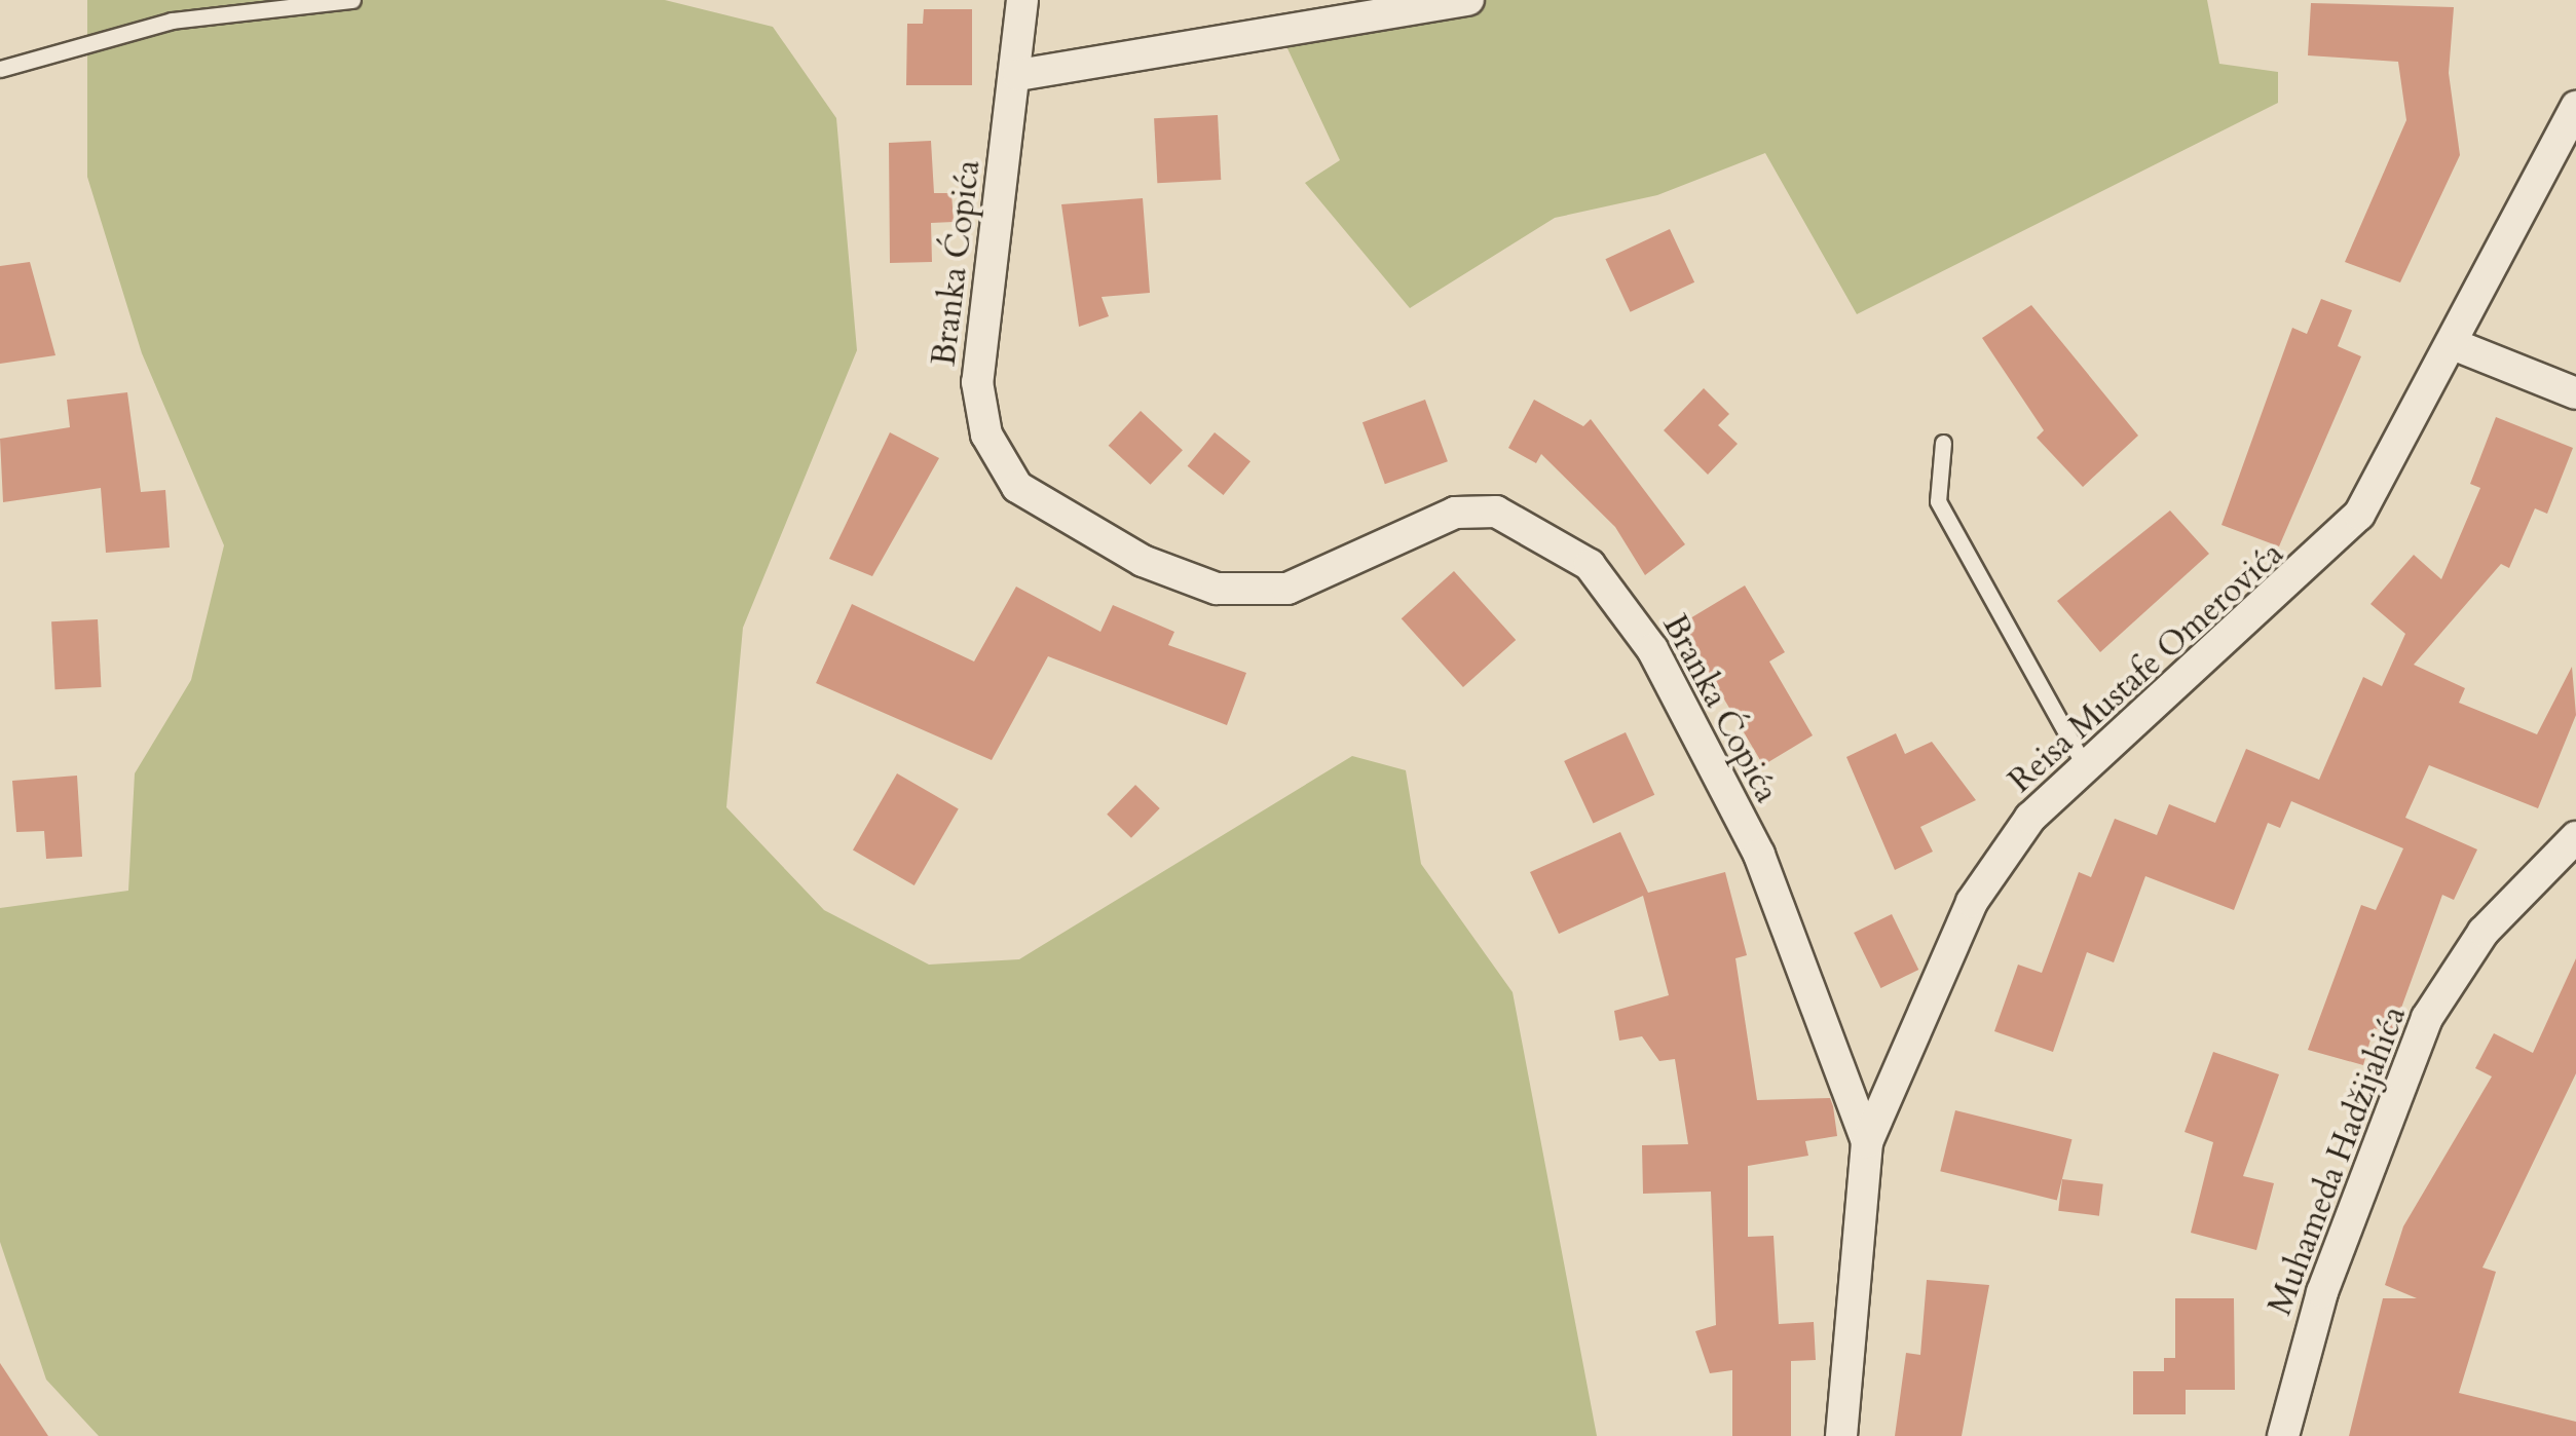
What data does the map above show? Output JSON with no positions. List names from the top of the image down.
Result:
{
  "streets": {
    "street": ["Branka Ćopića", "Reisa Mustafe Omerovića", "Muhameda Hadžijahića"]
  },
  "crossings": [
    ["Branka Ćopića", "Reisa Mustafe Omerovića"]
  ]
}
